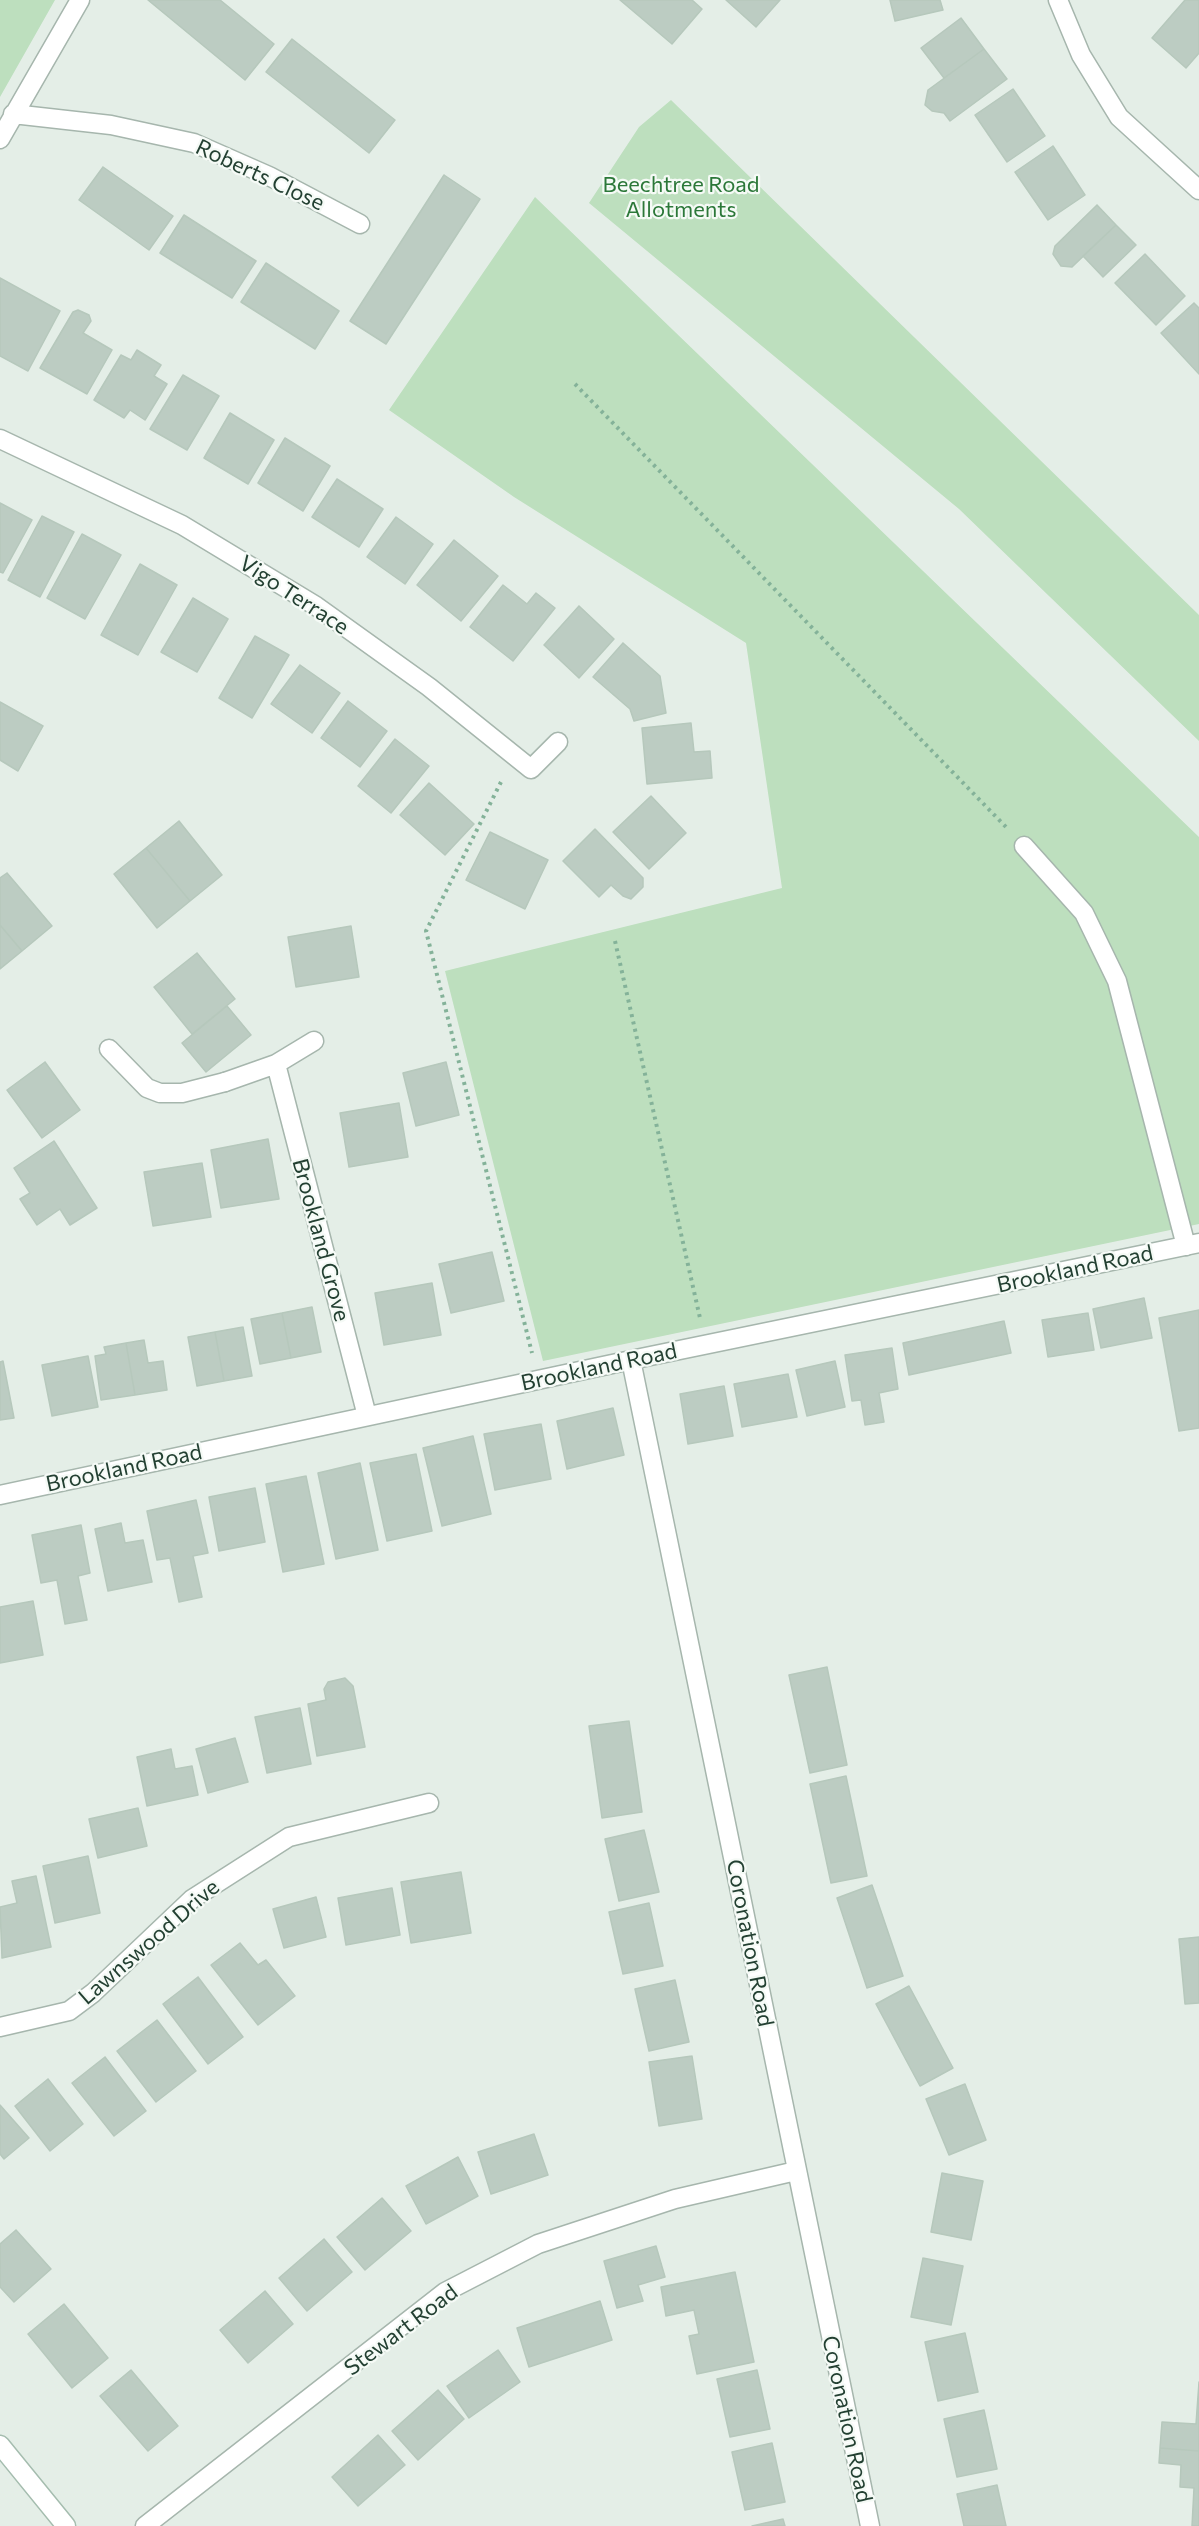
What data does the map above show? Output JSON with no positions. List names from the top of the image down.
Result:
{
  "streets": {
    "street": [
      "Roberts Close",
      "Vigo Terrace",
      "Brookland Grove",
      "Brookland Road",
      "Lawnswood Drive",
      "Coronation Road",
      "Stewart Road"
    ]
  },
  "crossings": [
    ["Brookland Grove", "Brookland Road"],
    ["Brookland Road", "Coronation Road"],
    ["Coronation Road", "Stewart Road"]
  ],
  "parks": ["Beechtree Road Allotments"]
}
